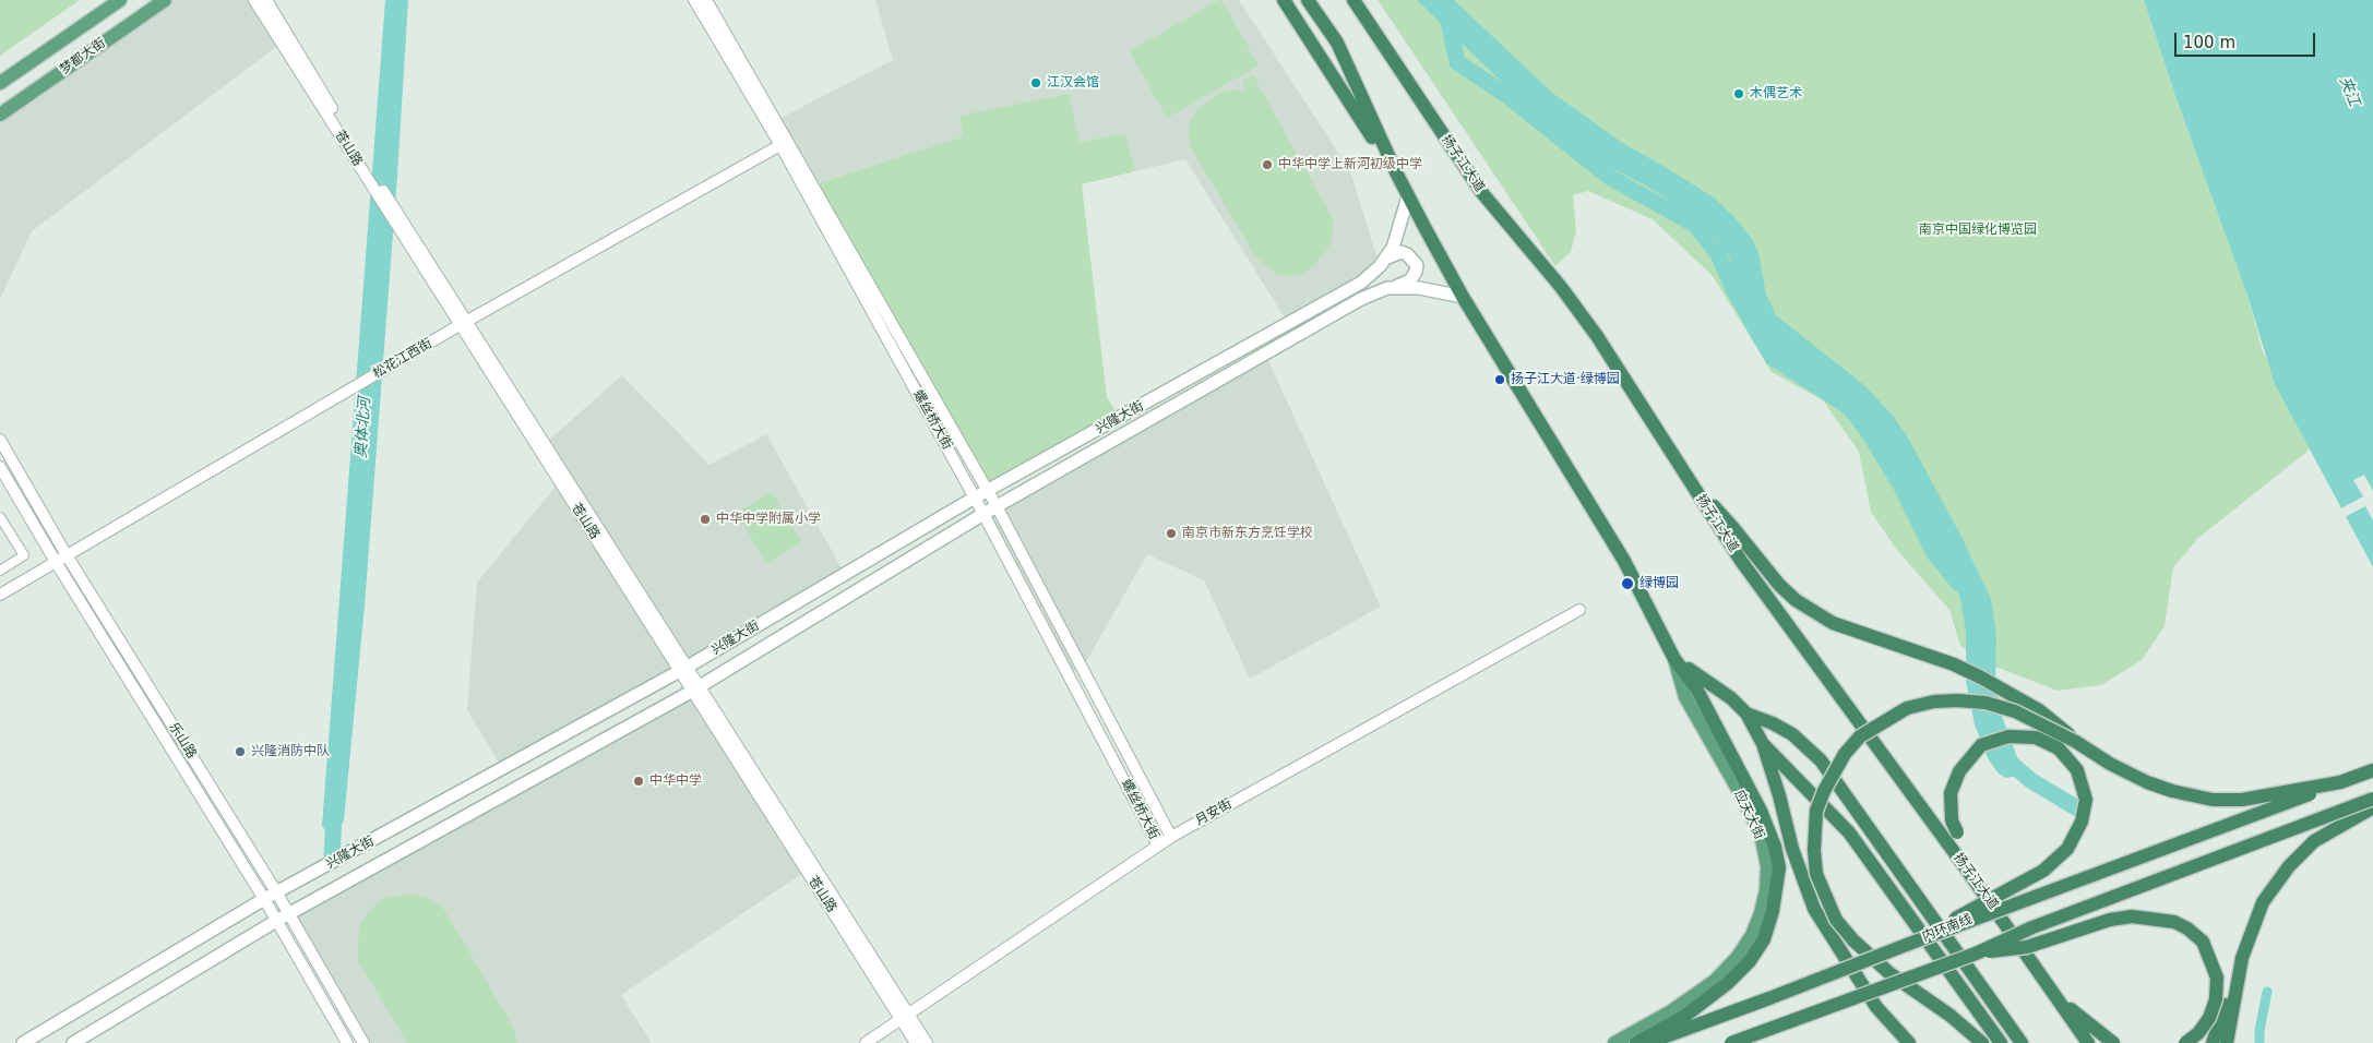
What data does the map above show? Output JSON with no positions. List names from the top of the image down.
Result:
{
  "streets": {
    "highway": ["扬子江大道", "内环南线"],
    "main road": ["梦都大街", "兴隆大街", "应天大街"],
    "street": [
      "苍山路",
      "松花江西街",
      "螺丝桥大街",
      "乐山路",
      "月安街"
    ]
  },
  "crossings": [
    ["苍山路", "松花江西街"],
    ["苍山路", "兴隆大街"],
    ["苍山路", "月安街"],
    ["松花江西街", "螺丝桥大街"],
    ["松花江西街", "乐山路"],
    ["兴隆大街", "螺丝桥大街"],
    ["兴隆大街", "乐山路"],
    ["螺丝桥大街", "月安街"]
  ],
  "water": ["夹江", "奥体北河"],
  "parks": ["南京中国绿化博览园"],
  "places": [
    "江汉会馆",
    "木偶艺术",
    "中华中学上新河初级中学",
    "扬子江大道·绿博园",
    "中华中学附属小学",
    "南京市新东方烹饪学校",
    "绿博园",
    "兴隆消防中队",
    "中华中学"
  ],
  "scale_bar": "100 m"
}
